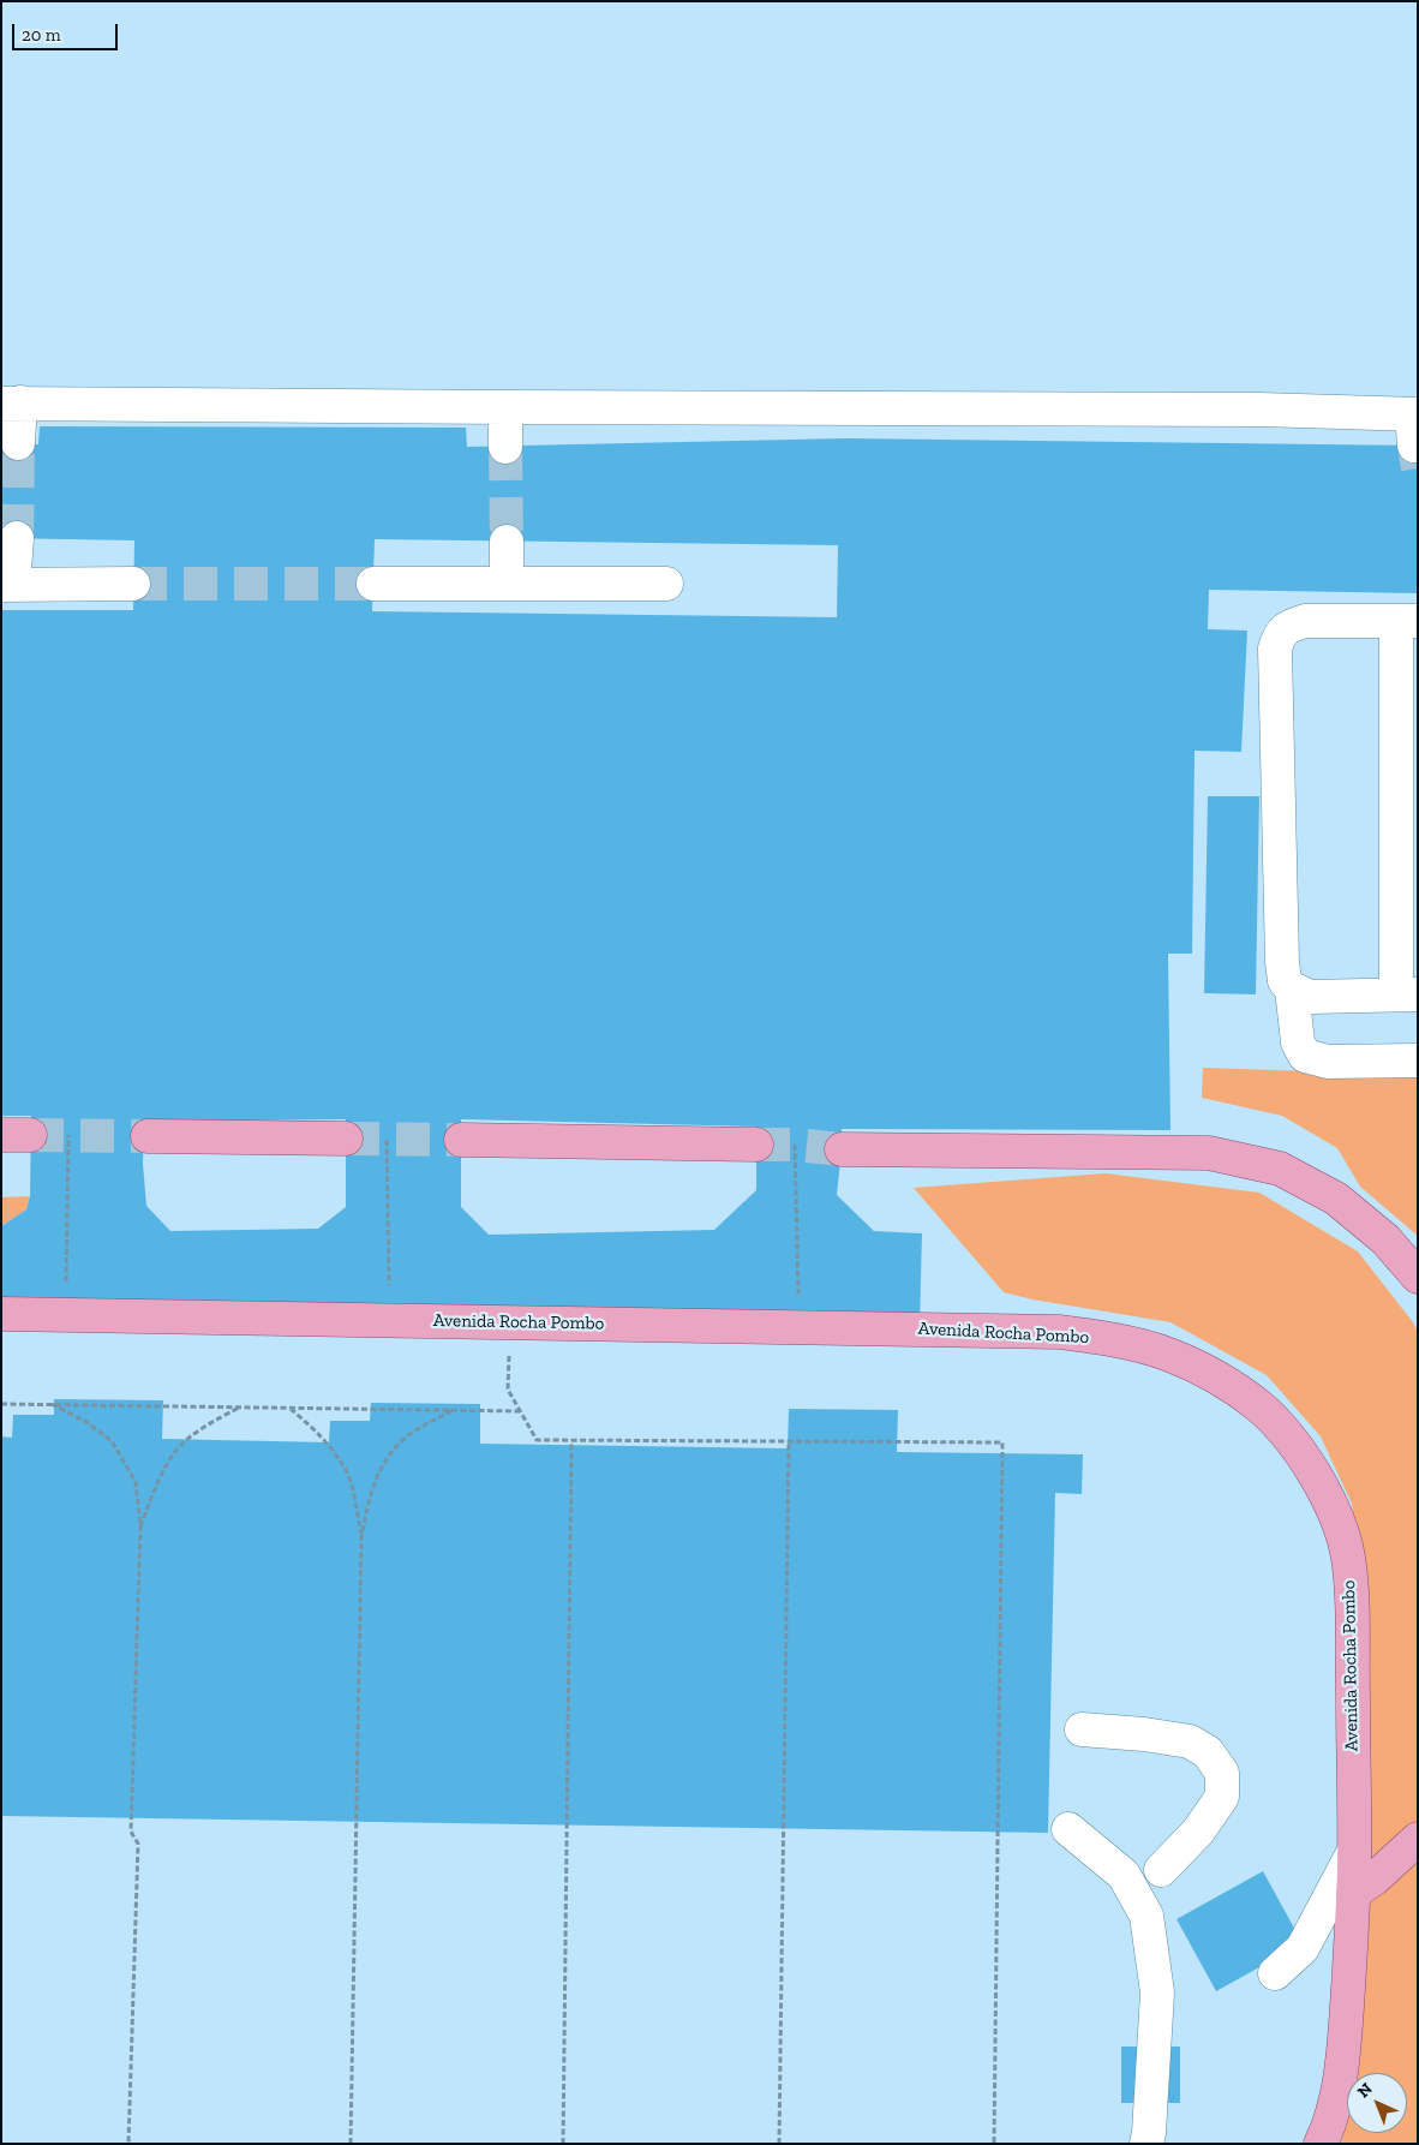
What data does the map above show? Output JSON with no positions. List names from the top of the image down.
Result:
{
  "streets": {
    "main road": ["Avenida Rocha Pombo"]
  },
  "scale_bar": "20 m",
  "north": "top left"
}
